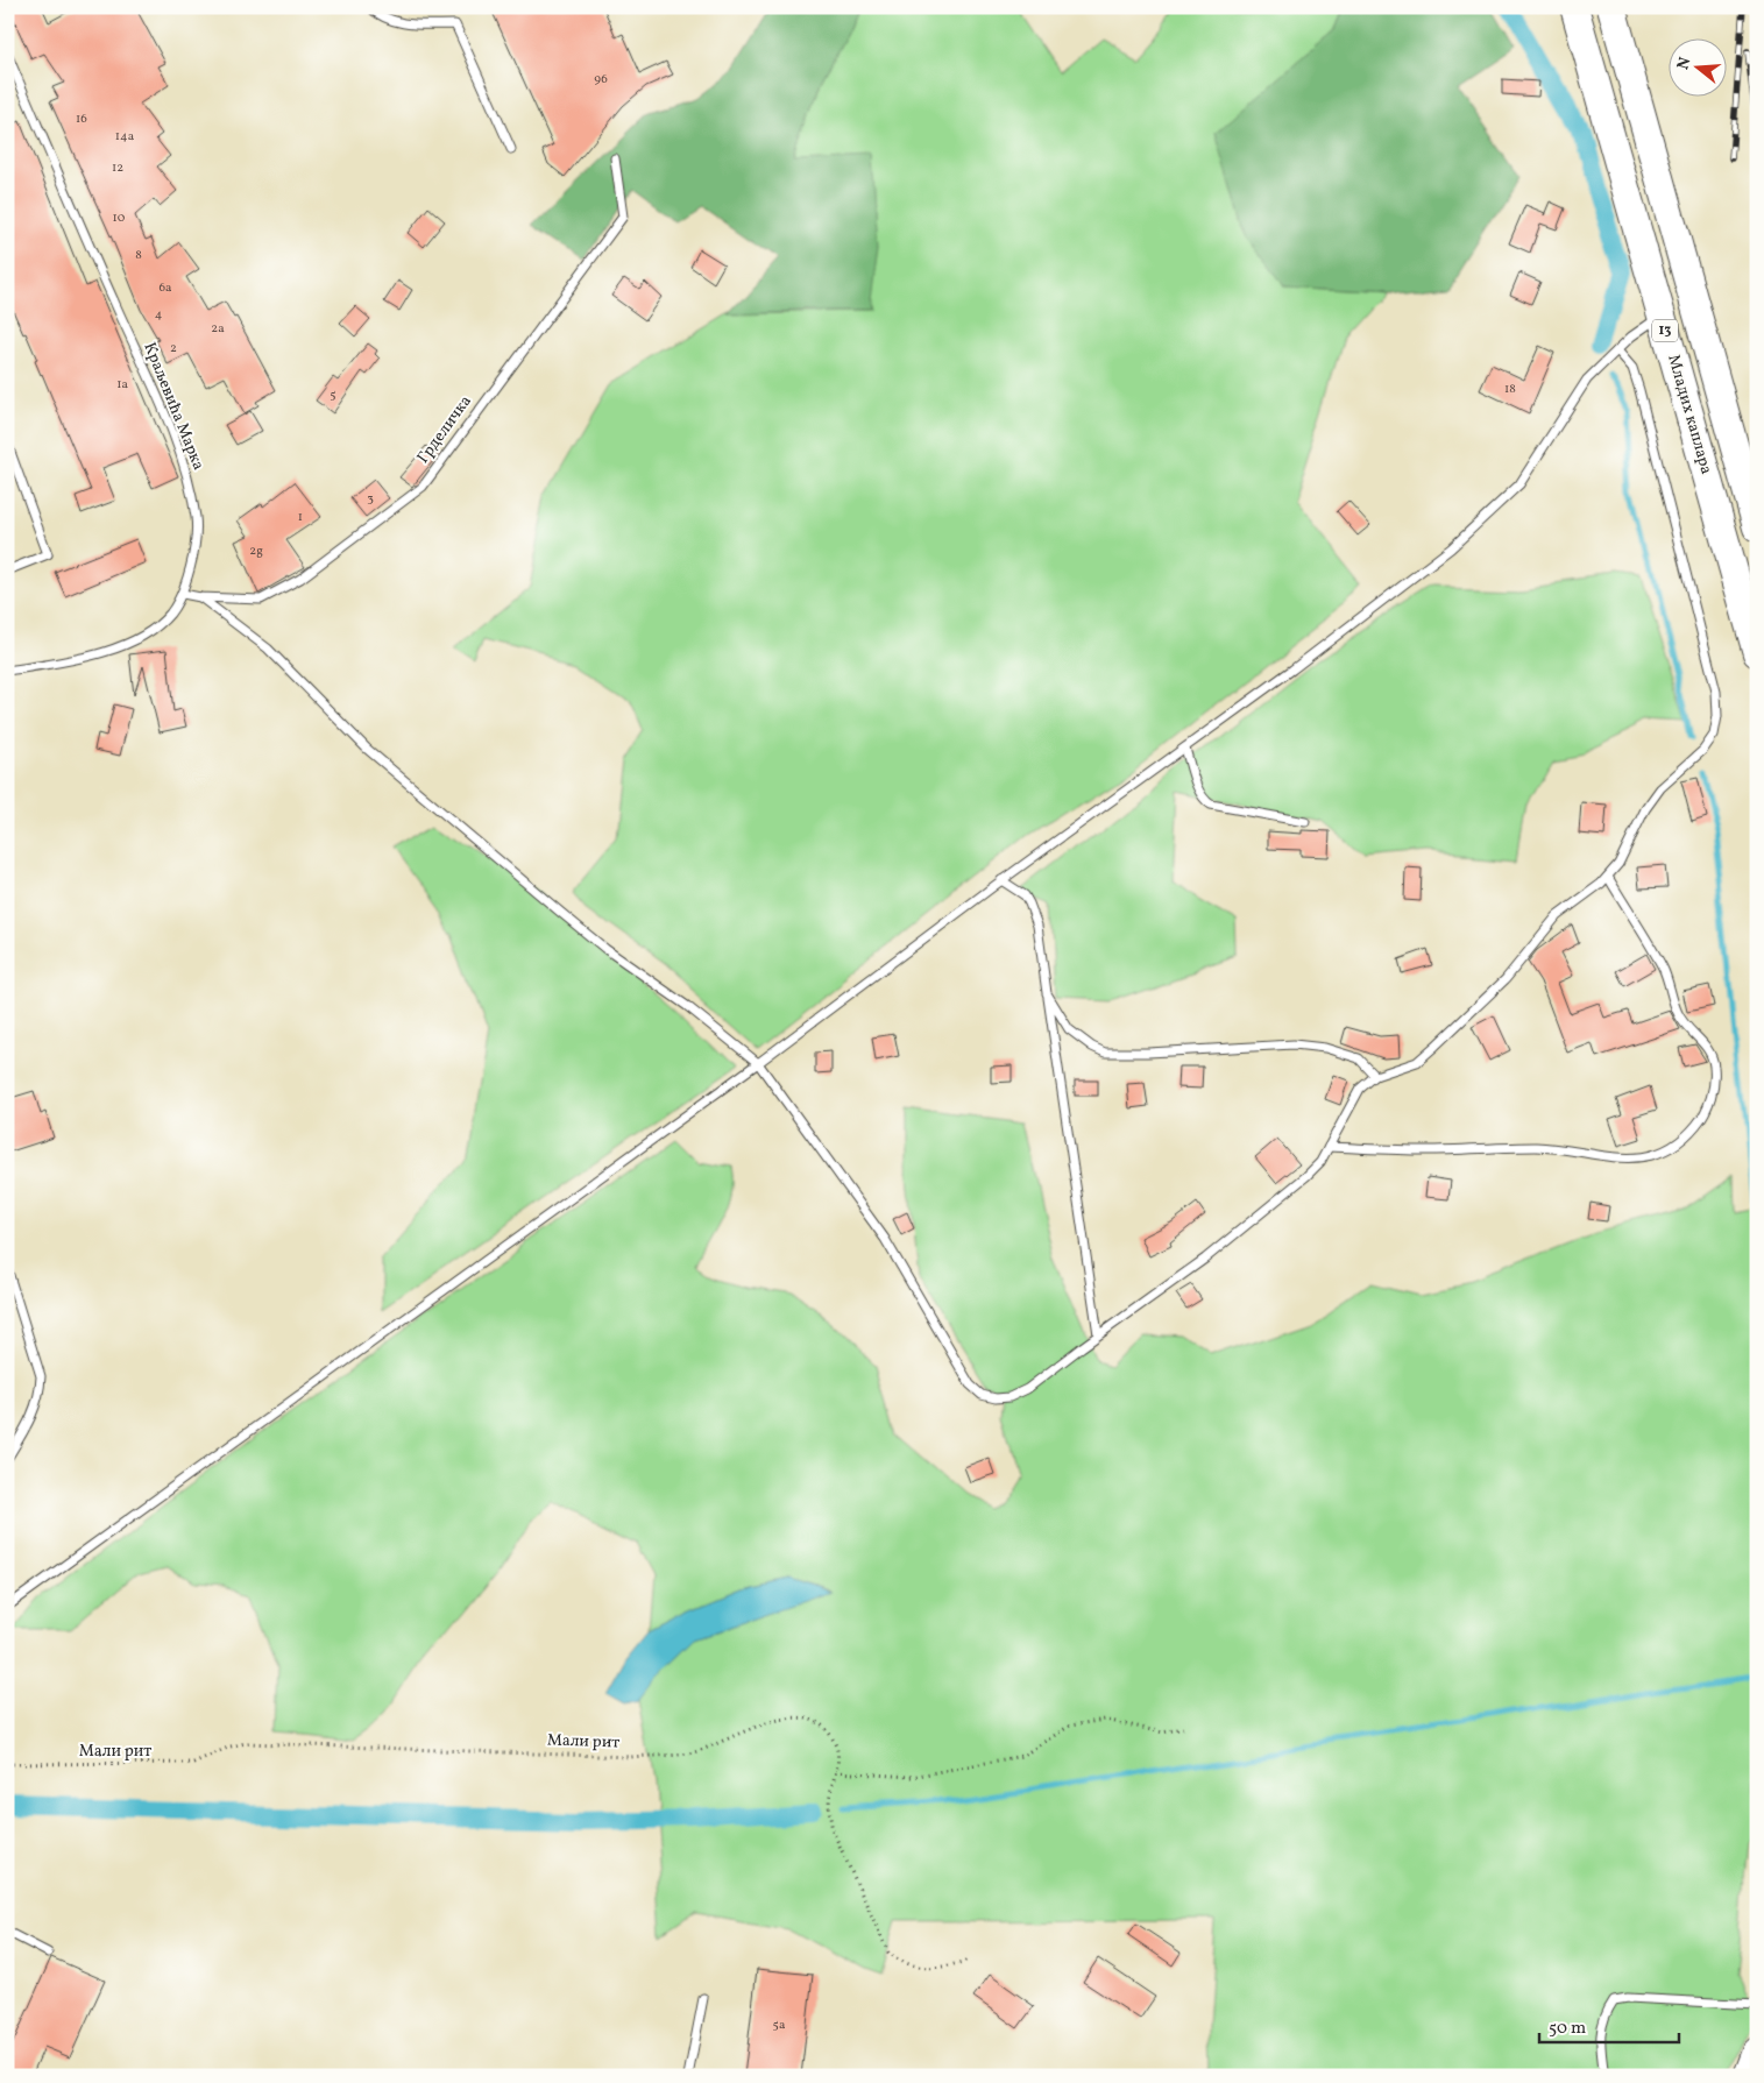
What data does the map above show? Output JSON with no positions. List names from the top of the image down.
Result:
{
  "streets": {
    "highway": ["13", "Младих каплара"],
    "lane": ["Краљевића Марка", "Грделичка"],
    "path": ["Мали рит"]
  },
  "crossings": [
    ["Краљевића Марка", "Грделичка"]
  ],
  "house_numbers": [
    "96",
    "16",
    "14a",
    "12",
    "10",
    "8",
    "6a",
    "4",
    "2a",
    "2",
    "1a",
    "18",
    "5",
    "3",
    "1",
    "2g",
    "5a"
  ],
  "scale_bar": "50 m",
  "north": "left"
}
